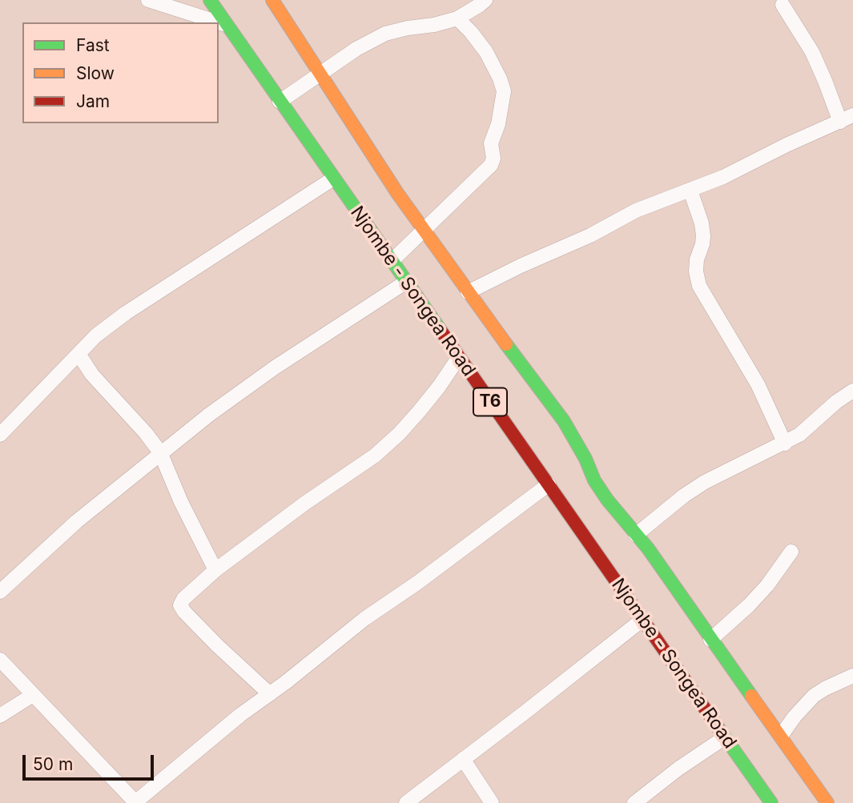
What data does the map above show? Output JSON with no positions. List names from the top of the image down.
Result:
{
  "streets": {
    "main road": ["Njombe - Songea Road", "T6"]
  },
  "legend": ["Fast", "Slow", "Jam"],
  "scale_bar": "50 m"
}
